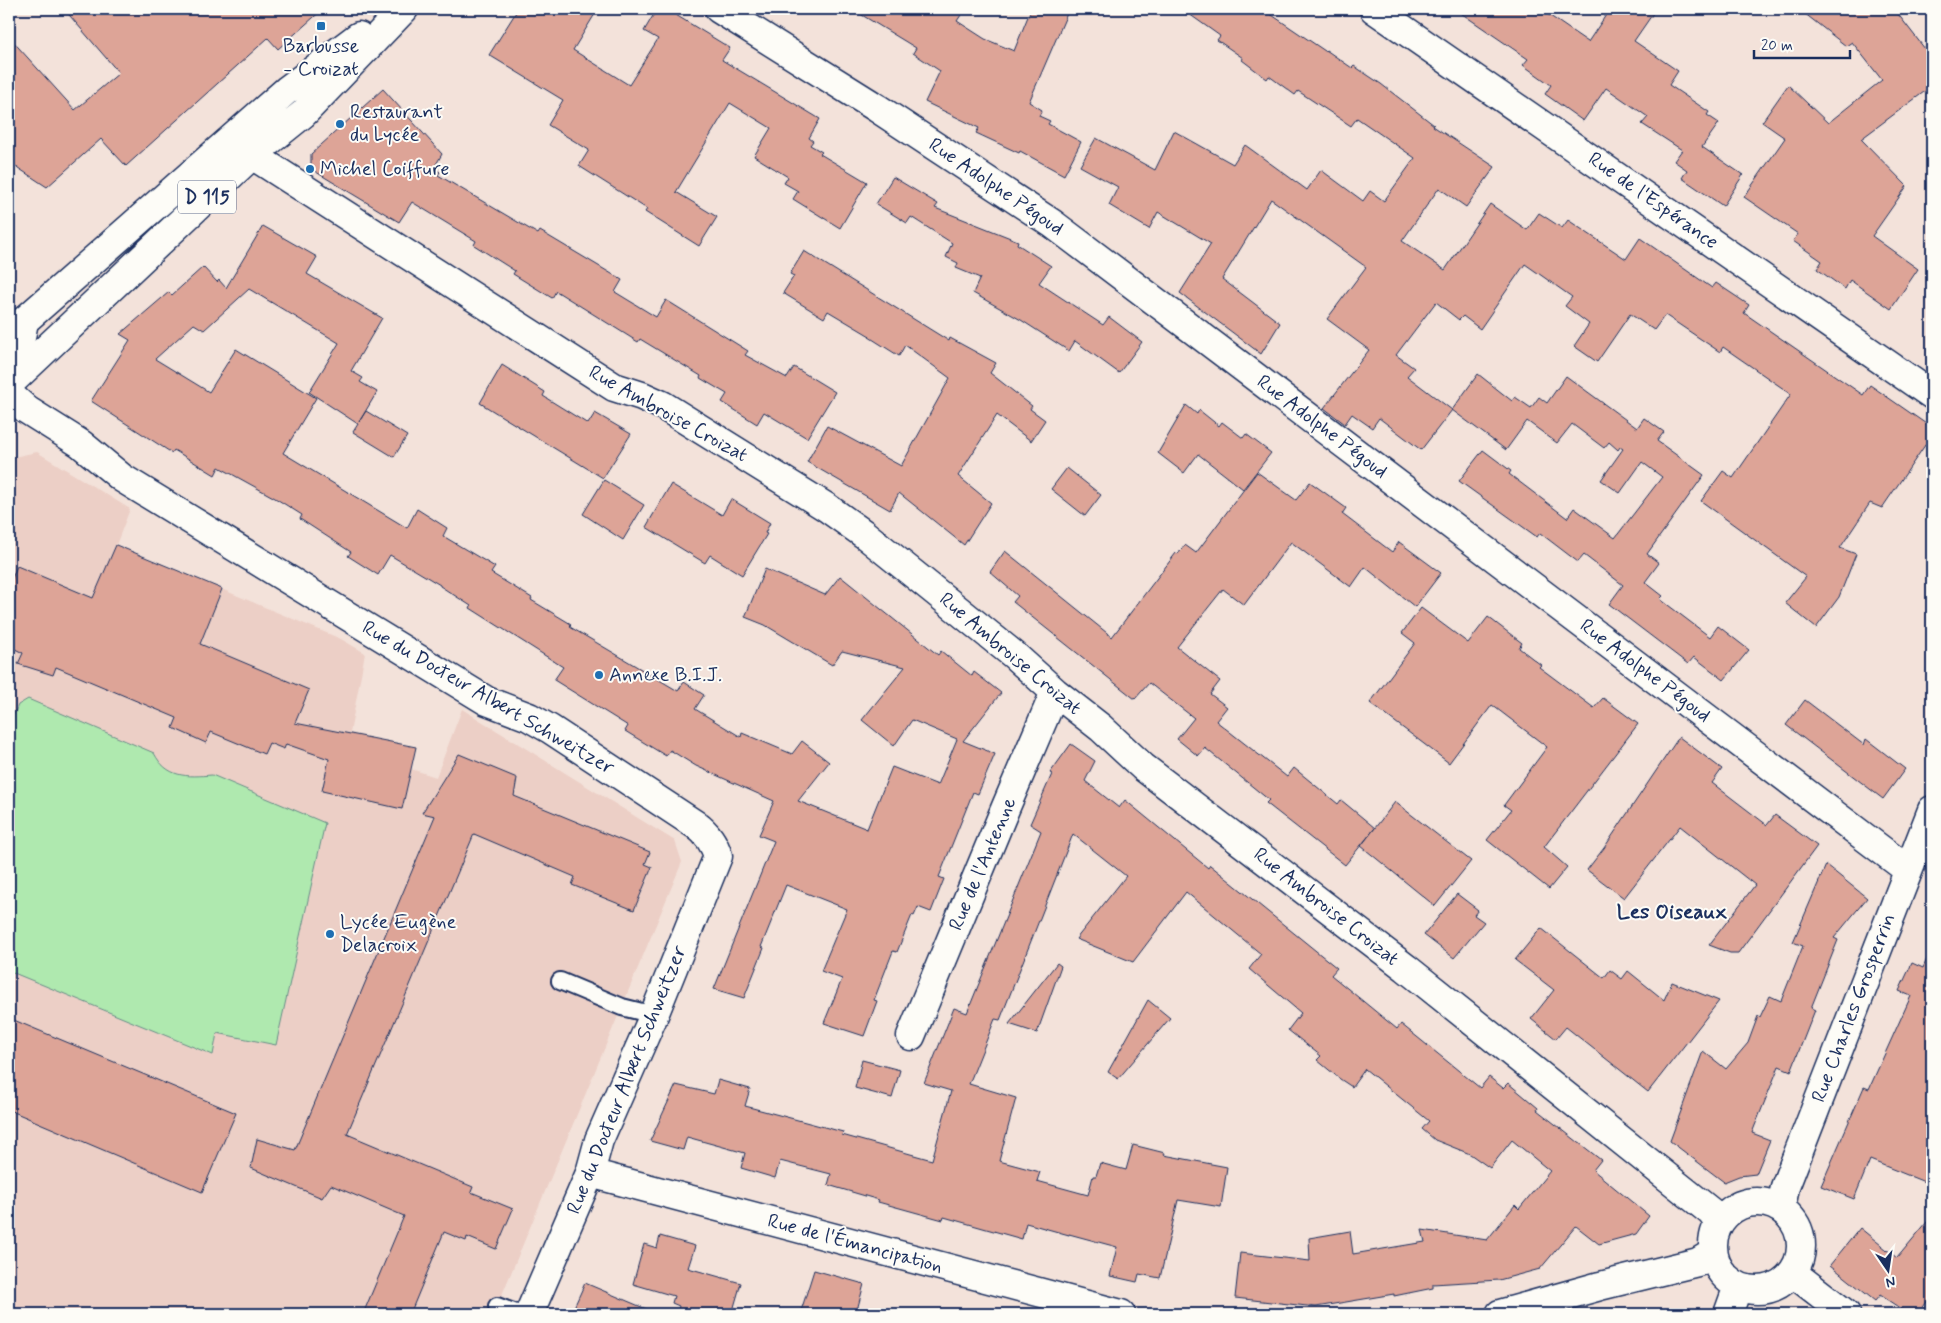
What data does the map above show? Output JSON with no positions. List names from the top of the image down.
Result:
{
  "streets": {
    "street": [
      "Rue Adolphe Pégoud",
      "D 115",
      "Rue de l'Espérance",
      "Rue Ambroise Croizat",
      "Rue du Docteur Albert Schweitzer",
      "Rue de l'Antenne",
      "Rue Charles Grosperrin",
      "Rue de l'Émancipation"
    ]
  },
  "crossings": [
    ["Rue Adolphe Pégoud", "Rue Charles Grosperrin"],
    ["D 115", "Rue Ambroise Croizat"],
    ["Rue Ambroise Croizat", "Rue de l'Antenne"],
    ["Rue Ambroise Croizat", "Rue Charles Grosperrin"],
    ["Rue du Docteur Albert Schweitzer", "Rue de l'Émancipation"]
  ],
  "districts": ["Les Oiseaux"],
  "places": {
    "transit": ["Barbusse - Croizat"],
    "other": [
      "Restaurant du Lycée",
      "Michel Coiffure",
      "Annexe B.I.J.",
      "Lycée Eugène Delacroix"
    ]
  },
  "scale_bar": "20 m",
  "north": "bottom"
}
